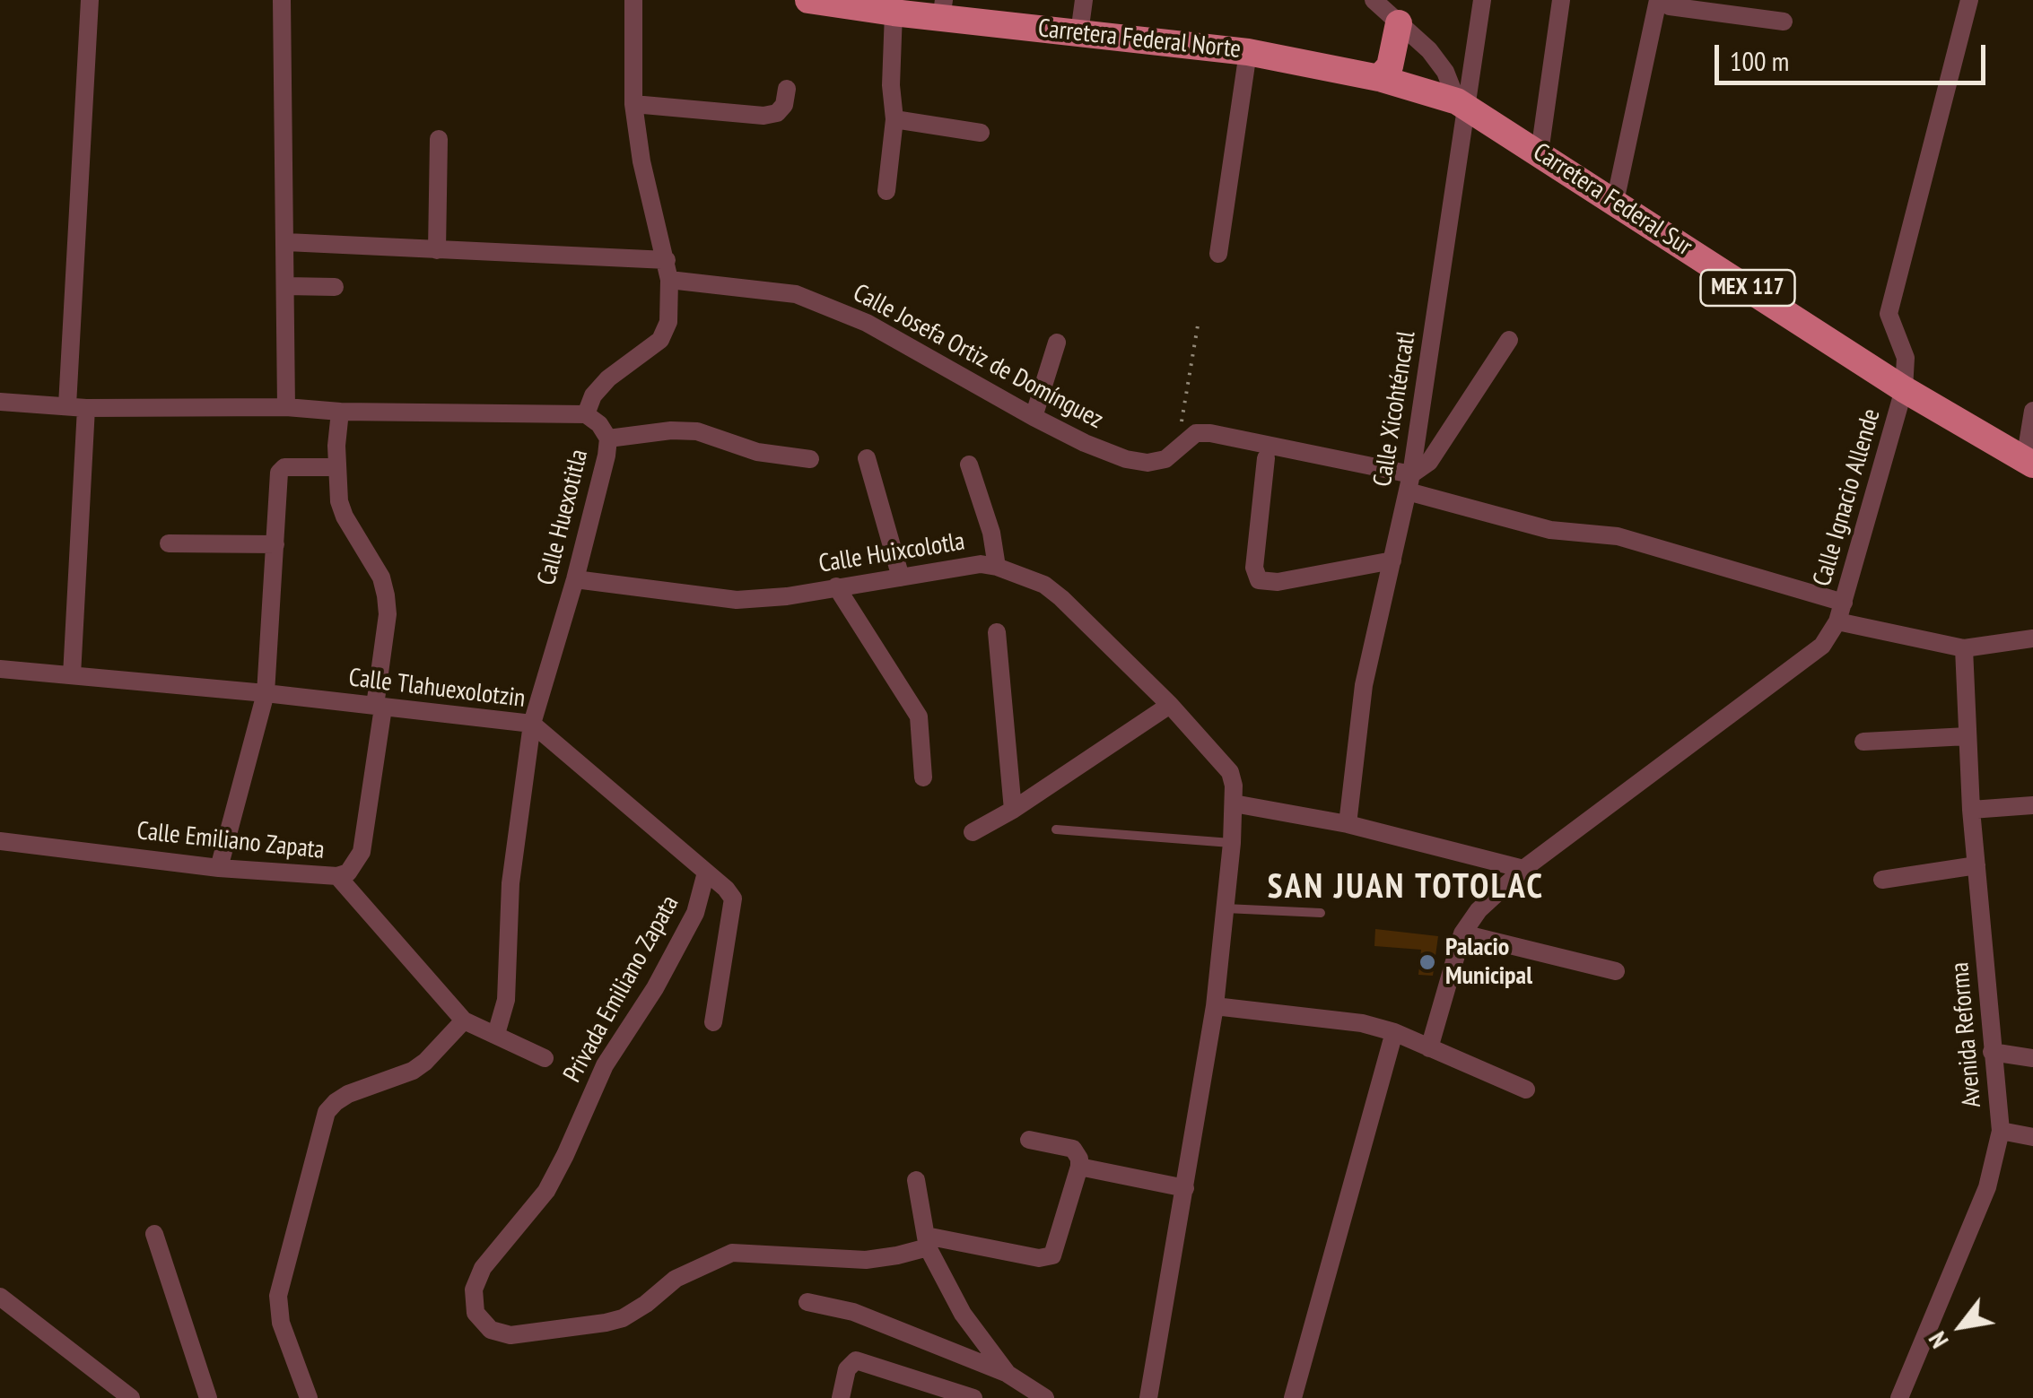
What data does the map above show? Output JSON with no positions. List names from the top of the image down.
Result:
{
  "streets": {
    "main road": ["Carretera Federal Norte", "Carretera Federal Sur", "MEX 117"],
    "street": [
      "Calle Josefa Ortiz de Domínguez",
      "Calle Xicohténcatl",
      "Calle Ignacio Allende",
      "Calle Huexotitla",
      "Calle Huixcolotla",
      "Calle Tlahuexolotzin",
      "Calle Emiliano Zapata",
      "Privada Emiliano Zapata",
      "Avenida Reforma"
    ]
  },
  "crossings": [
    ["Carretera Federal Norte", "Carretera Federal Sur"],
    ["Carretera Federal Norte", "Calle Xicohténcatl"],
    ["Carretera Federal Sur", "Calle Xicohténcatl"],
    ["Carretera Federal Sur", "Calle Ignacio Allende"],
    ["Calle Josefa Ortiz de Domínguez", "Calle Huexotitla"],
    ["Calle Huexotitla", "Calle Huixcolotla"],
    ["Calle Huexotitla", "Calle Tlahuexolotzin"],
    ["Calle Huexotitla", "Calle Emiliano Zapata"],
    ["Calle Tlahuexolotzin", "Privada Emiliano Zapata"]
  ],
  "districts": ["SAN JUAN TOTOLAC"],
  "places": ["Palacio Municipal"],
  "scale_bar": "100 m",
  "north": "bottom left"
}
